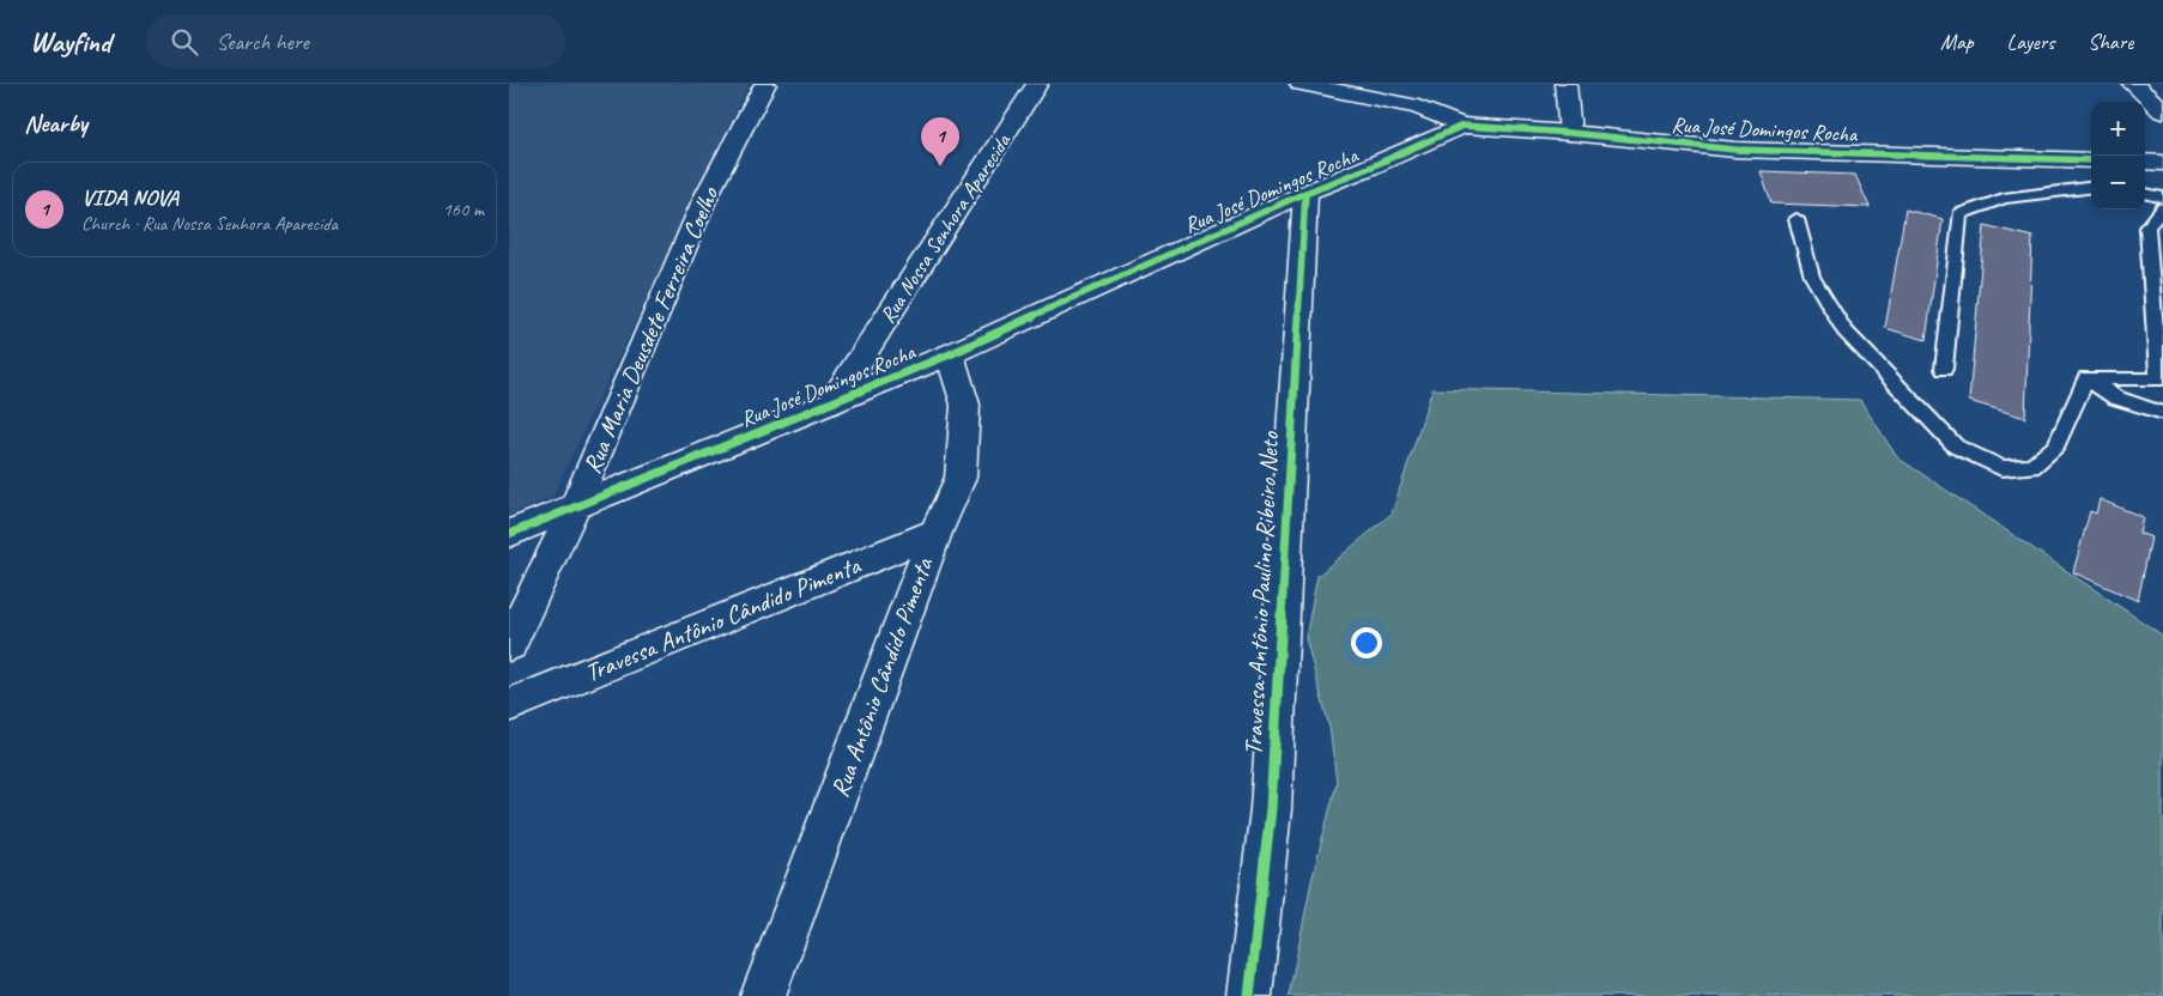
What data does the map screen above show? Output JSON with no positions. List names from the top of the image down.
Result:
{
  "streets": {
    "street": [
      "Rua José Domingos Rocha",
      "Rua Nossa Senhora Aparecida",
      "Rua Maria Deusdete Ferreira Coelho",
      "Travessa Antônio Paulino Ribeiro Neto",
      "Travessa Antônio Cândido Pimenta",
      "Rua Antônio Cândido Pimenta"
    ]
  },
  "crossings": [
    ["Rua José Domingos Rocha", "Rua Nossa Senhora Aparecida"],
    ["Rua José Domingos Rocha", "Rua Maria Deusdete Ferreira Coelho"],
    ["Rua José Domingos Rocha", "Travessa Antônio Paulino Ribeiro Neto"],
    ["Rua José Domingos Rocha", "Rua Antônio Cândido Pimenta"],
    ["Travessa Antônio Cândido Pimenta", "Rua Antônio Cândido Pimenta"]
  ],
  "page": {
    "header": "Wayfind",
    "search": "Search here",
    "nav": ["Map", "Layers", "Share"],
    "heading": "Nearby",
    "map_buttons": ["+", "−"],
    "pins": "1",
    "list": [
      {
        "mark": "1",
        "name": "VIDA NOVA",
        "note": "Church · Rua Nossa Senhora Aparecida",
        "value": "160 m"
      }
    ]
  }
}
